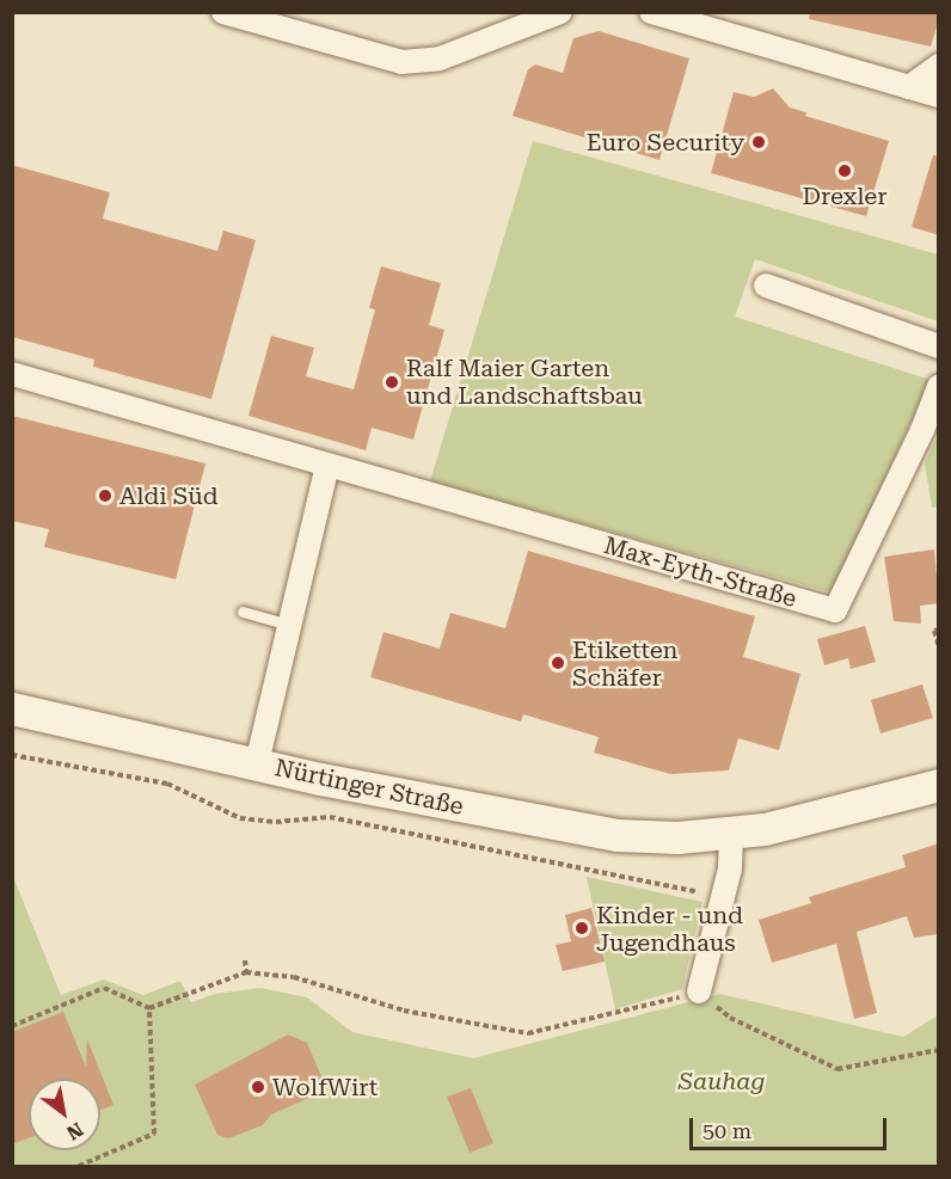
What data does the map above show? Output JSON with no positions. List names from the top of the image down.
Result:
{
  "streets": {
    "main road": ["Nürtinger Straße"],
    "street": ["Max-Eyth-Straße"]
  },
  "parks": ["Sauhag"],
  "places": [
    "Euro Security",
    "Drexler",
    "Ralf Maier Garten und Landschaftsbau",
    "Aldi Süd",
    "Etiketten Schäfer",
    "Kinder - und Jugendhaus",
    "WolfWirt"
  ],
  "scale_bar": "50 m",
  "north": "bottom right"
}
